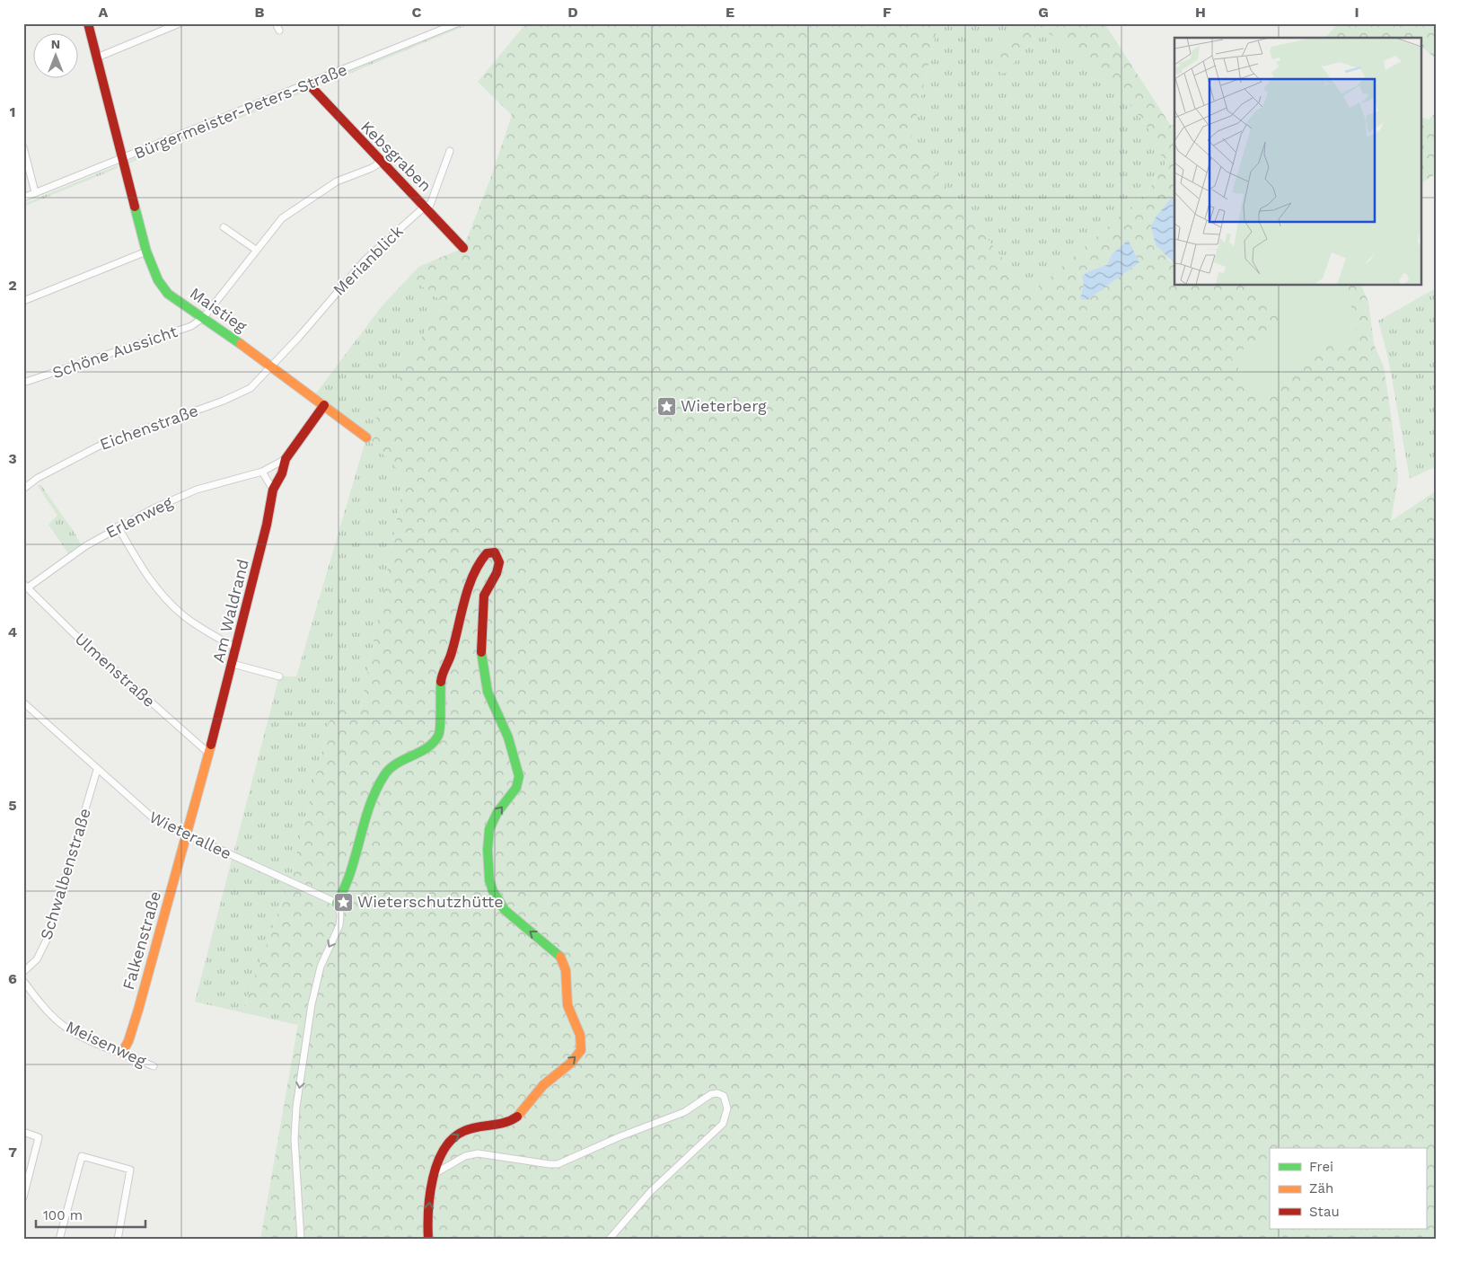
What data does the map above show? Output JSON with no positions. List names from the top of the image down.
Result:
{
  "streets": {
    "street": [
      "Bürgermeister-Peters-Straße",
      "Kebsgraben",
      "Merianblick",
      "Maistieg",
      "Schöne Aussicht",
      "Eichenstraße",
      "Erlenweg",
      "Am Waldrand",
      "Ulmenstraße",
      "Wieterallee",
      "Schwalbenstraße",
      "Falkenstraße",
      "Meisenweg"
    ]
  },
  "crossings": [
    ["Bürgermeister-Peters-Straße", "Kebsgraben"],
    ["Bürgermeister-Peters-Straße", "Maistieg"],
    ["Kebsgraben", "Merianblick"],
    ["Merianblick", "Maistieg"],
    ["Merianblick", "Eichenstraße"],
    ["Maistieg", "Schöne Aussicht"],
    ["Maistieg", "Eichenstraße"],
    ["Maistieg", "Am Waldrand"],
    ["Erlenweg", "Am Waldrand"],
    ["Erlenweg", "Ulmenstraße"],
    ["Am Waldrand", "Ulmenstraße"],
    ["Am Waldrand", "Wieterallee"],
    ["Am Waldrand", "Falkenstraße"],
    ["Wieterallee", "Schwalbenstraße"],
    ["Wieterallee", "Falkenstraße"],
    ["Falkenstraße", "Meisenweg"]
  ],
  "places": {
    "place": ["Wieterberg", "Wieterschutzhütte"]
  },
  "legend": ["Frei", "Zäh", "Stau"],
  "scale_bar": "100 m",
  "north": "top",
  "grid": {
    "columns": [
      "A",
      "B",
      "C",
      "D",
      "E",
      "F",
      "G",
      "H",
      "I"
    ],
    "rows": [
      "1",
      "2",
      "3",
      "4",
      "5",
      "6",
      "7"
    ]
  }
}
